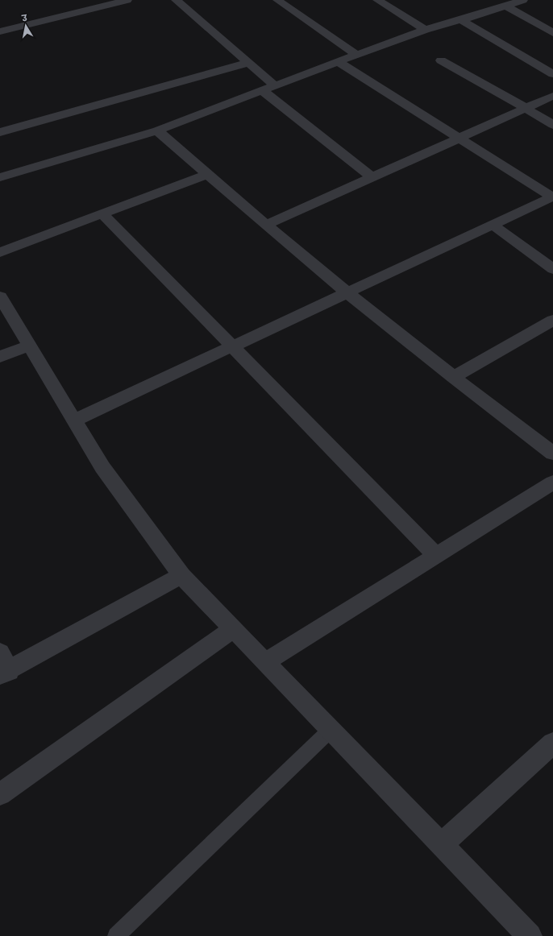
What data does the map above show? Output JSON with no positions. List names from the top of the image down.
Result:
{
  "north": "top"
}
